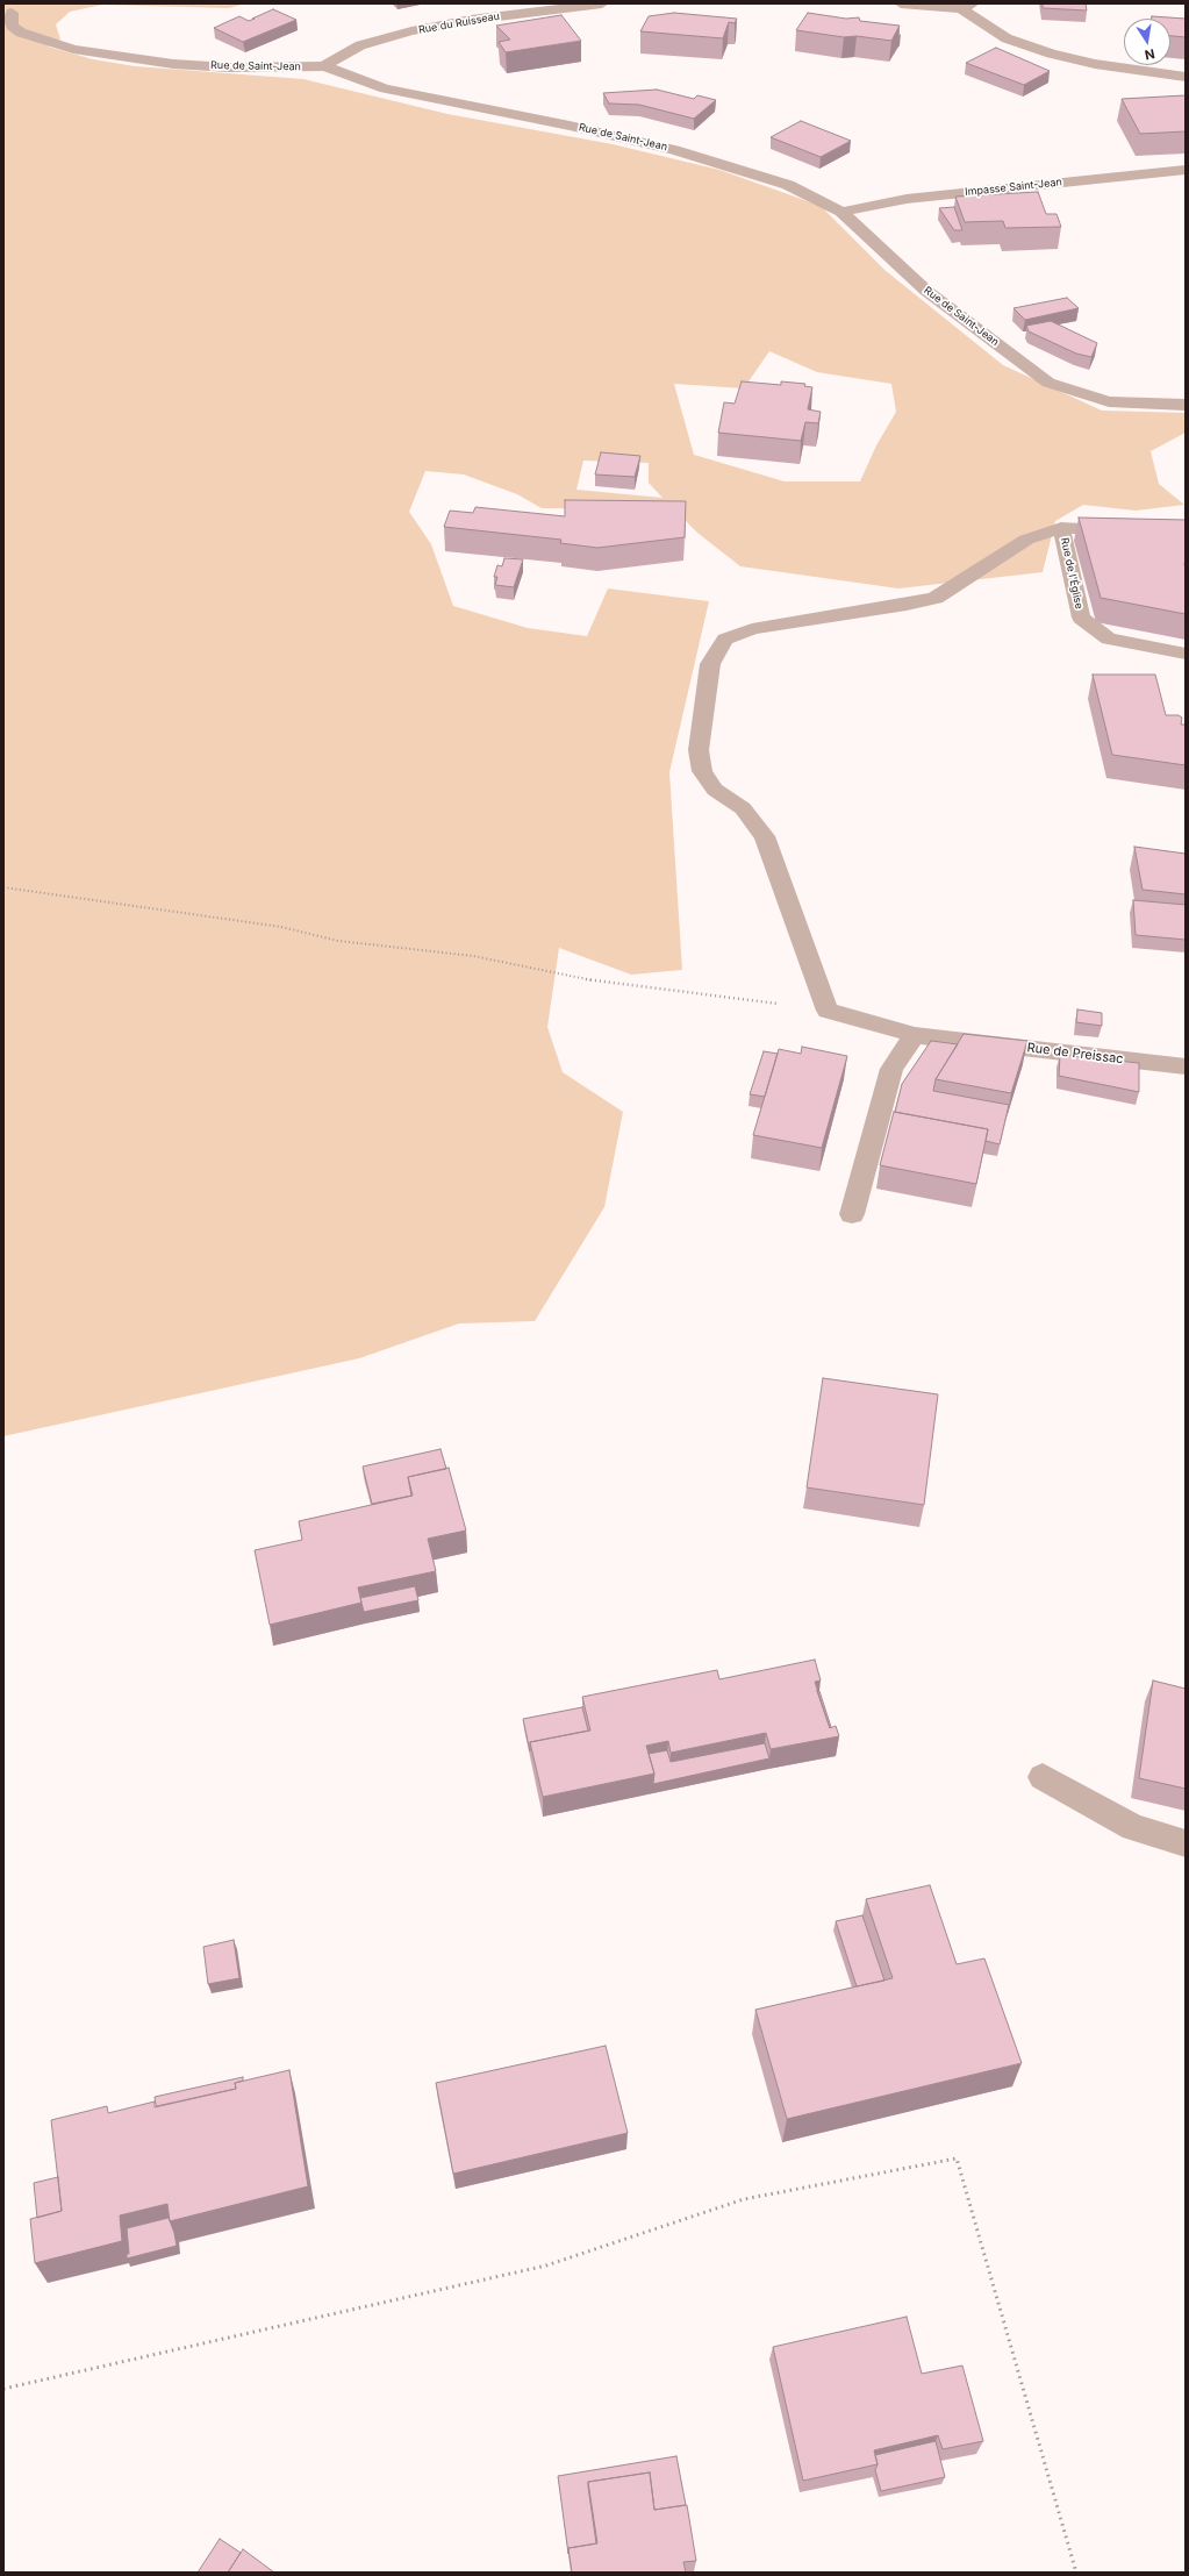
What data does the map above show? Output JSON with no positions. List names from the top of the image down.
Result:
{
  "streets": {
    "street": [
      "Rue du Ruisseau",
      "Rue de Saint-Jean",
      "Impasse Saint-Jean",
      "Rue de l'Église",
      "Rue de Preissac"
    ]
  },
  "crossings": [
    ["Rue du Ruisseau", "Rue de Saint-Jean"],
    ["Rue de Saint-Jean", "Impasse Saint-Jean"]
  ],
  "north": "bottom"
}
